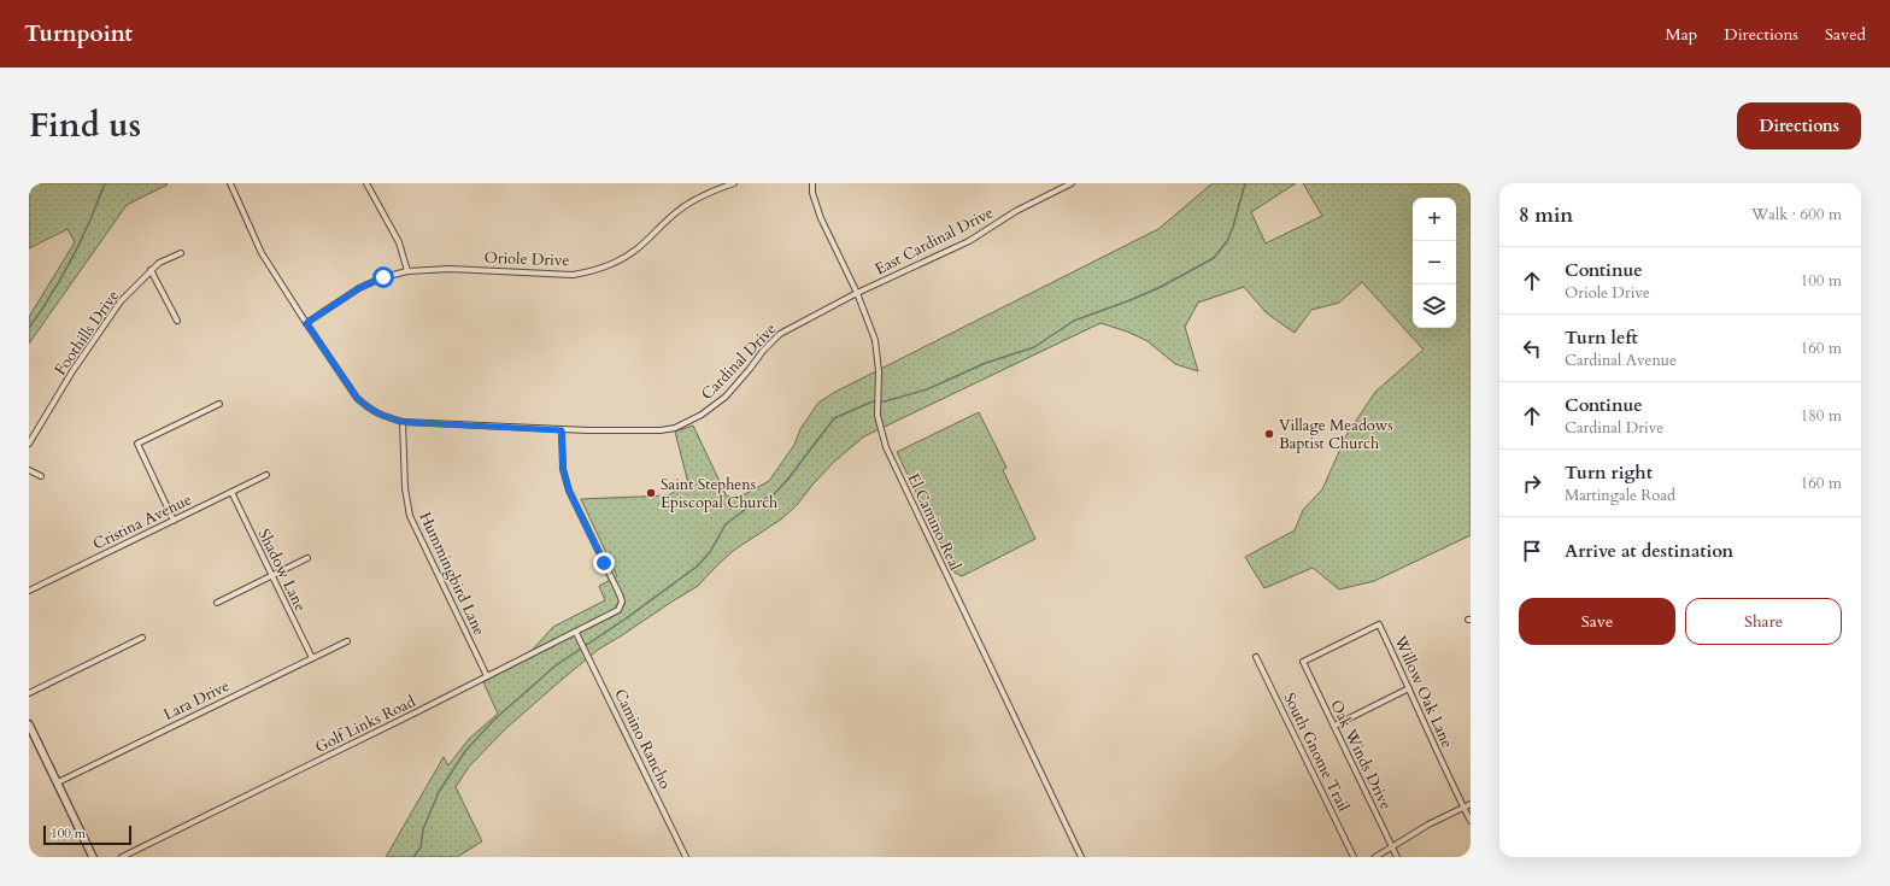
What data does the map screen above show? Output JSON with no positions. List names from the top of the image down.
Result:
{
  "streets": {
    "street": [
      "East Cardinal Drive",
      "Oriole Drive",
      "Foothills Drive",
      "Cardinal Drive",
      "Cristina Avenue",
      "El Camino Real",
      "Shadow Lane",
      "Hummingbird Lane",
      "Willow Oak Lane",
      "Lara Drive",
      "Golf Links Road",
      "Camino Rancho",
      "South Gnome Trail",
      "Oak Winds Drive"
    ]
  },
  "crossings": [
    ["East Cardinal Drive", "Cardinal Drive"],
    ["East Cardinal Drive", "El Camino Real"],
    ["Oriole Drive", "Cardinal Drive"],
    ["Cardinal Drive", "El Camino Real"],
    ["Cardinal Drive", "Hummingbird Lane"],
    ["Cardinal Drive", "Golf Links Road"],
    ["Cristina Avenue", "Shadow Lane"],
    ["Shadow Lane", "Lara Drive"],
    ["Hummingbird Lane", "Golf Links Road"],
    ["Willow Oak Lane", "Oak Winds Drive"],
    ["Golf Links Road", "Camino Rancho"]
  ],
  "places": ["Village Meadows Baptist Church", "Saint Stephens Episcopal Church"],
  "scale_bar": "100 m",
  "page": {
    "header": "Turnpoint",
    "nav": ["Map", "Directions", "Saved"],
    "title": "Find us",
    "buttons": [
      "Directions",
      ["Save", "Share"]
    ],
    "heading": ["8 min", "Walk · 600 m"],
    "map_buttons": ["+", "−"],
    "list": [
      ["Continue", "Oriole Drive", "100 m"],
      ["Turn left", "Cardinal Avenue", "160 m"],
      ["Continue", "Cardinal Drive", "180 m"],
      ["Turn right", "Martingale Road", "160 m"],
      "Arrive at destination"
    ],
    "scale": "100 m"
  }
}
